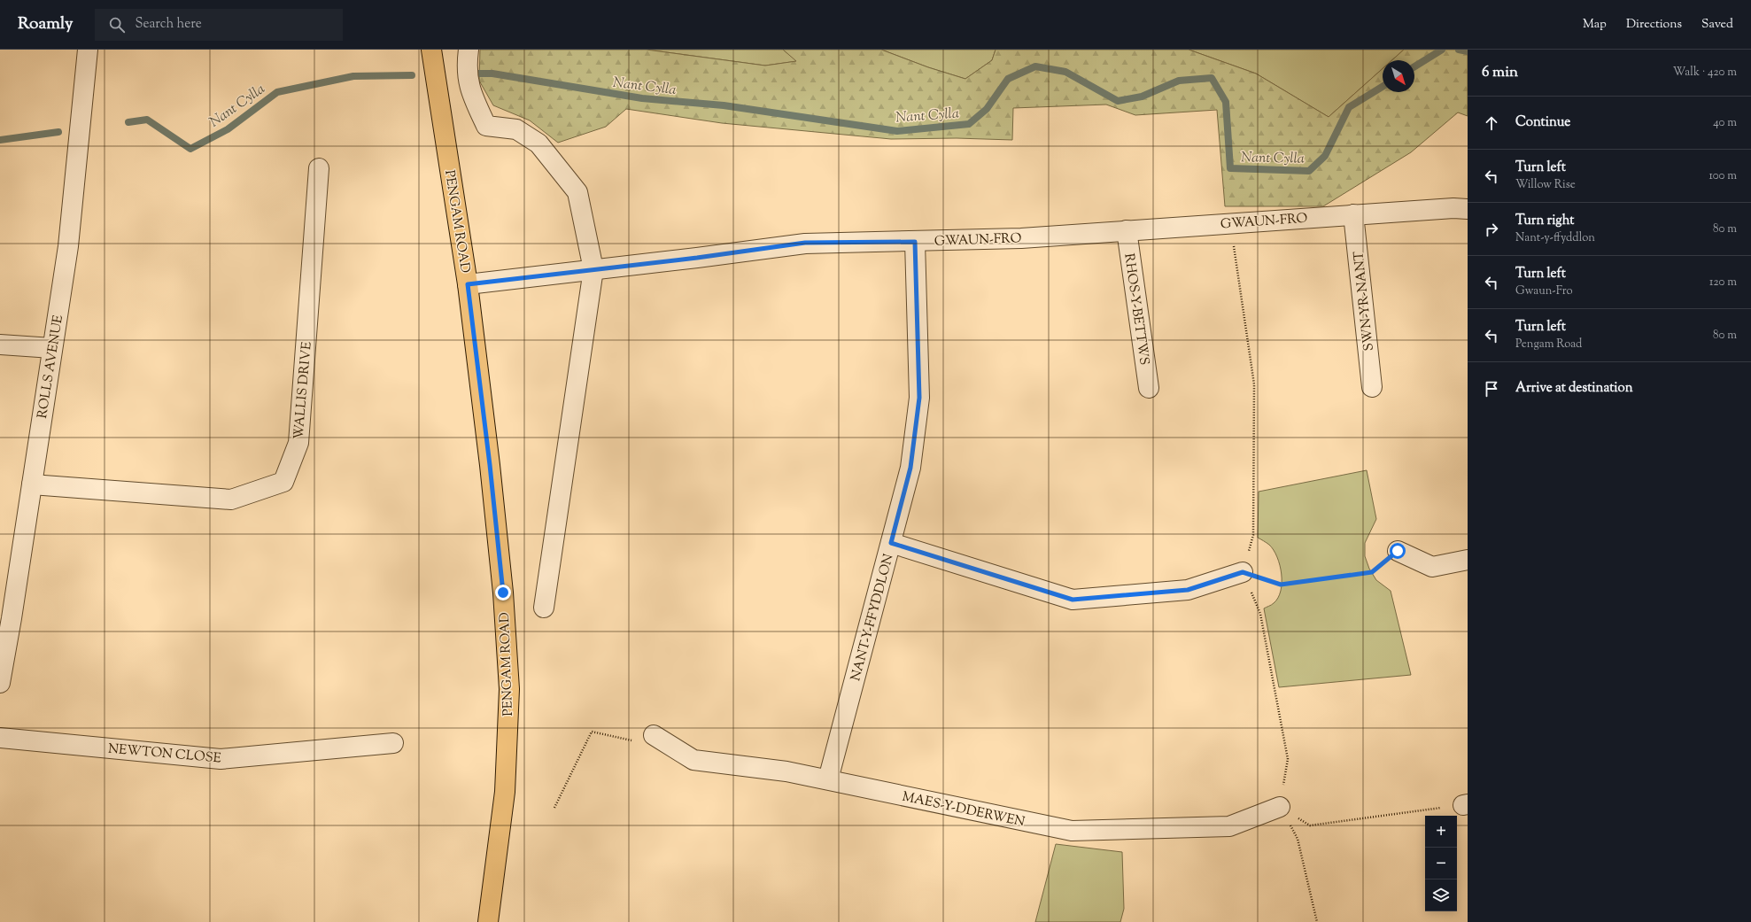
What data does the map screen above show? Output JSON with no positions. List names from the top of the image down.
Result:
{
  "streets": {
    "main road": ["PENGAM ROAD"],
    "street": [
      "GWAUN-FRO",
      "SWN-YR-NANT",
      "RHOS-Y-BETTWS",
      "ROLLS AVENUE",
      "WALLIS DRIVE",
      "NANT-Y-FFYDDLON",
      "NEWTON CLOSE",
      "MAES-Y-DDERWEN"
    ]
  },
  "crossings": [
    ["GWAUN-FRO", "PENGAM ROAD"],
    ["GWAUN-FRO", "SWN-YR-NANT"],
    ["GWAUN-FRO", "RHOS-Y-BETTWS"],
    ["GWAUN-FRO", "NANT-Y-FFYDDLON"],
    ["ROLLS AVENUE", "WALLIS DRIVE"],
    ["NANT-Y-FFYDDLON", "MAES-Y-DDERWEN"]
  ],
  "water": ["Nant Cylla"],
  "north": "bottom right",
  "page": {
    "header": "Roamly",
    "search": "Search here",
    "nav": ["Map", "Directions", "Saved"],
    "heading": ["6 min", "Walk · 420 m"],
    "list": [
      ["Continue", "40 m"],
      ["Turn left", "Willow Rise", "100 m"],
      ["Turn right", "Nant-y-ffyddlon", "80 m"],
      ["Turn left", "Gwaun-Fro", "120 m"],
      ["Turn left", "Pengam Road", "80 m"],
      "Arrive at destination"
    ],
    "map_buttons": ["+", "−"]
  }
}
